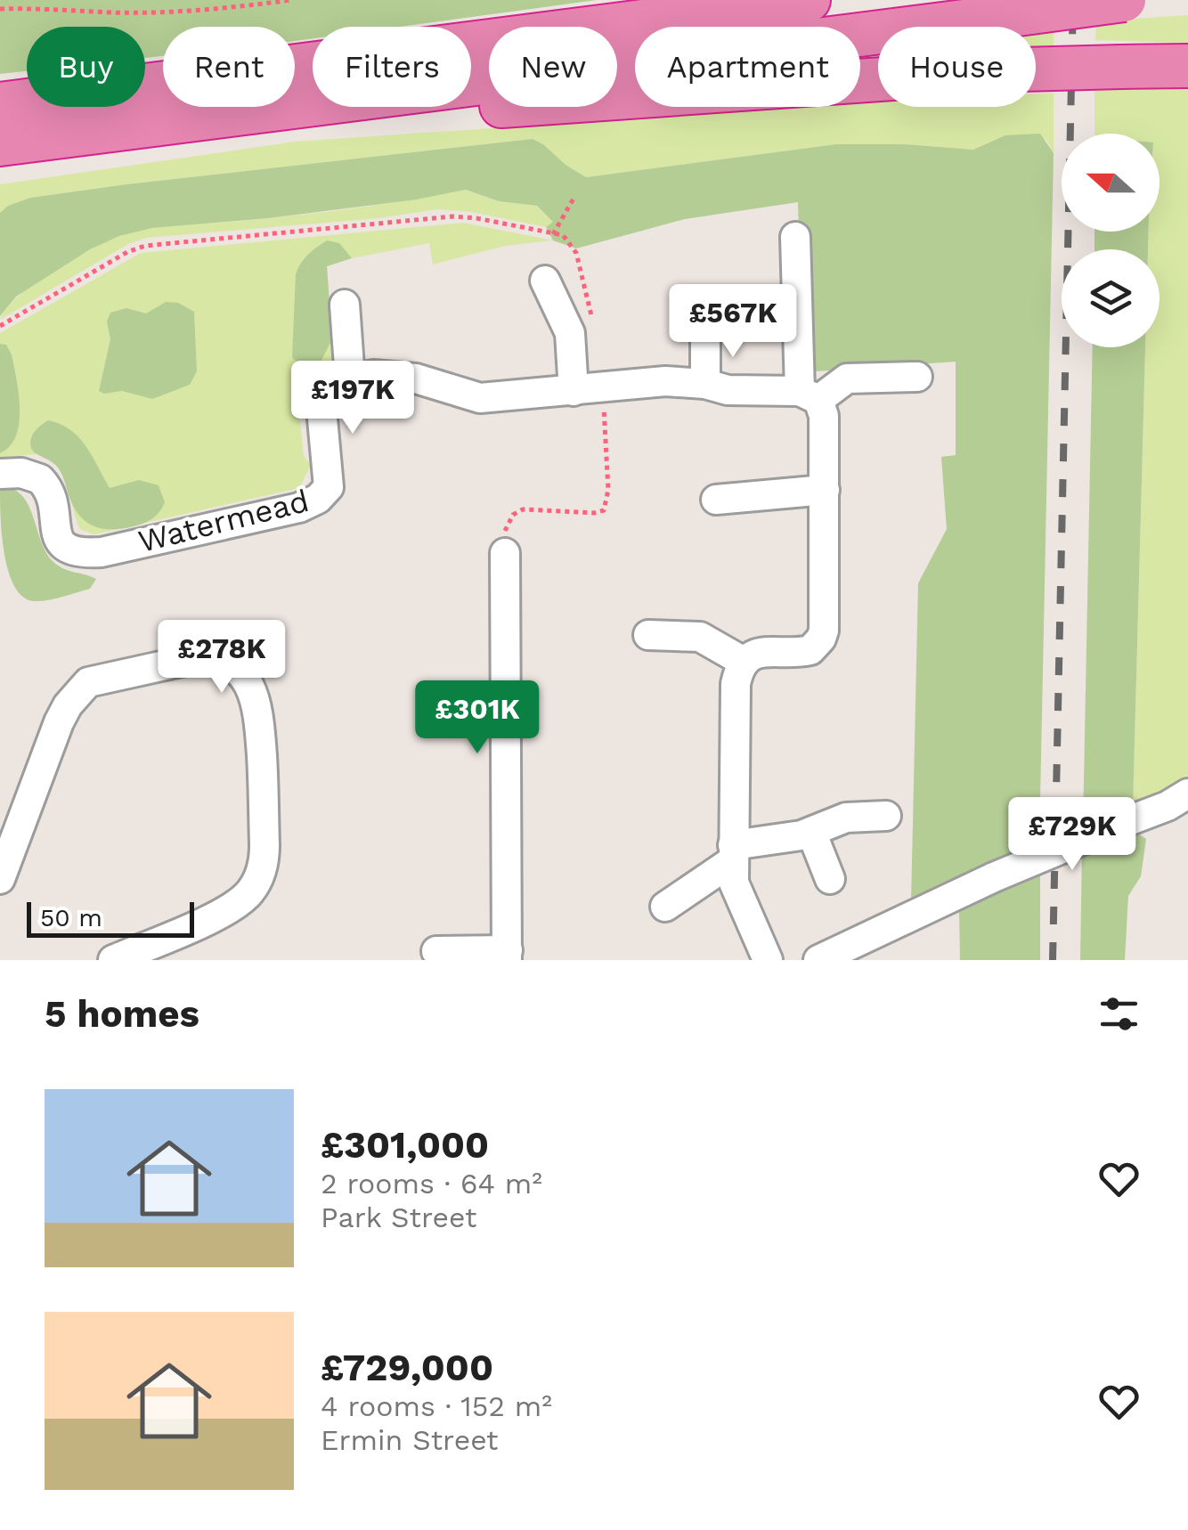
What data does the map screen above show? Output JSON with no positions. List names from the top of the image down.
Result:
{
  "streets": {
    "street": ["Watermead"]
  },
  "scale_bar": "50 m",
  "north": "left",
  "page": {
    "chip": [
      "Buy",
      "Rent",
      "Filters",
      "New",
      "Apartment",
      "House"
    ],
    "price": [
      "£567K",
      "£197K",
      "£278K",
      "£301K",
      "£729K"
    ],
    "scale": "50 m",
    "heading": "5 homes",
    "list": [
      {
        "name": "£301,000",
        "note": "2 rooms · 64 m² · Park Street"
      },
      {
        "name": "£729,000",
        "note": "4 rooms · 152 m² · Ermin Street"
      }
    ]
  }
}
